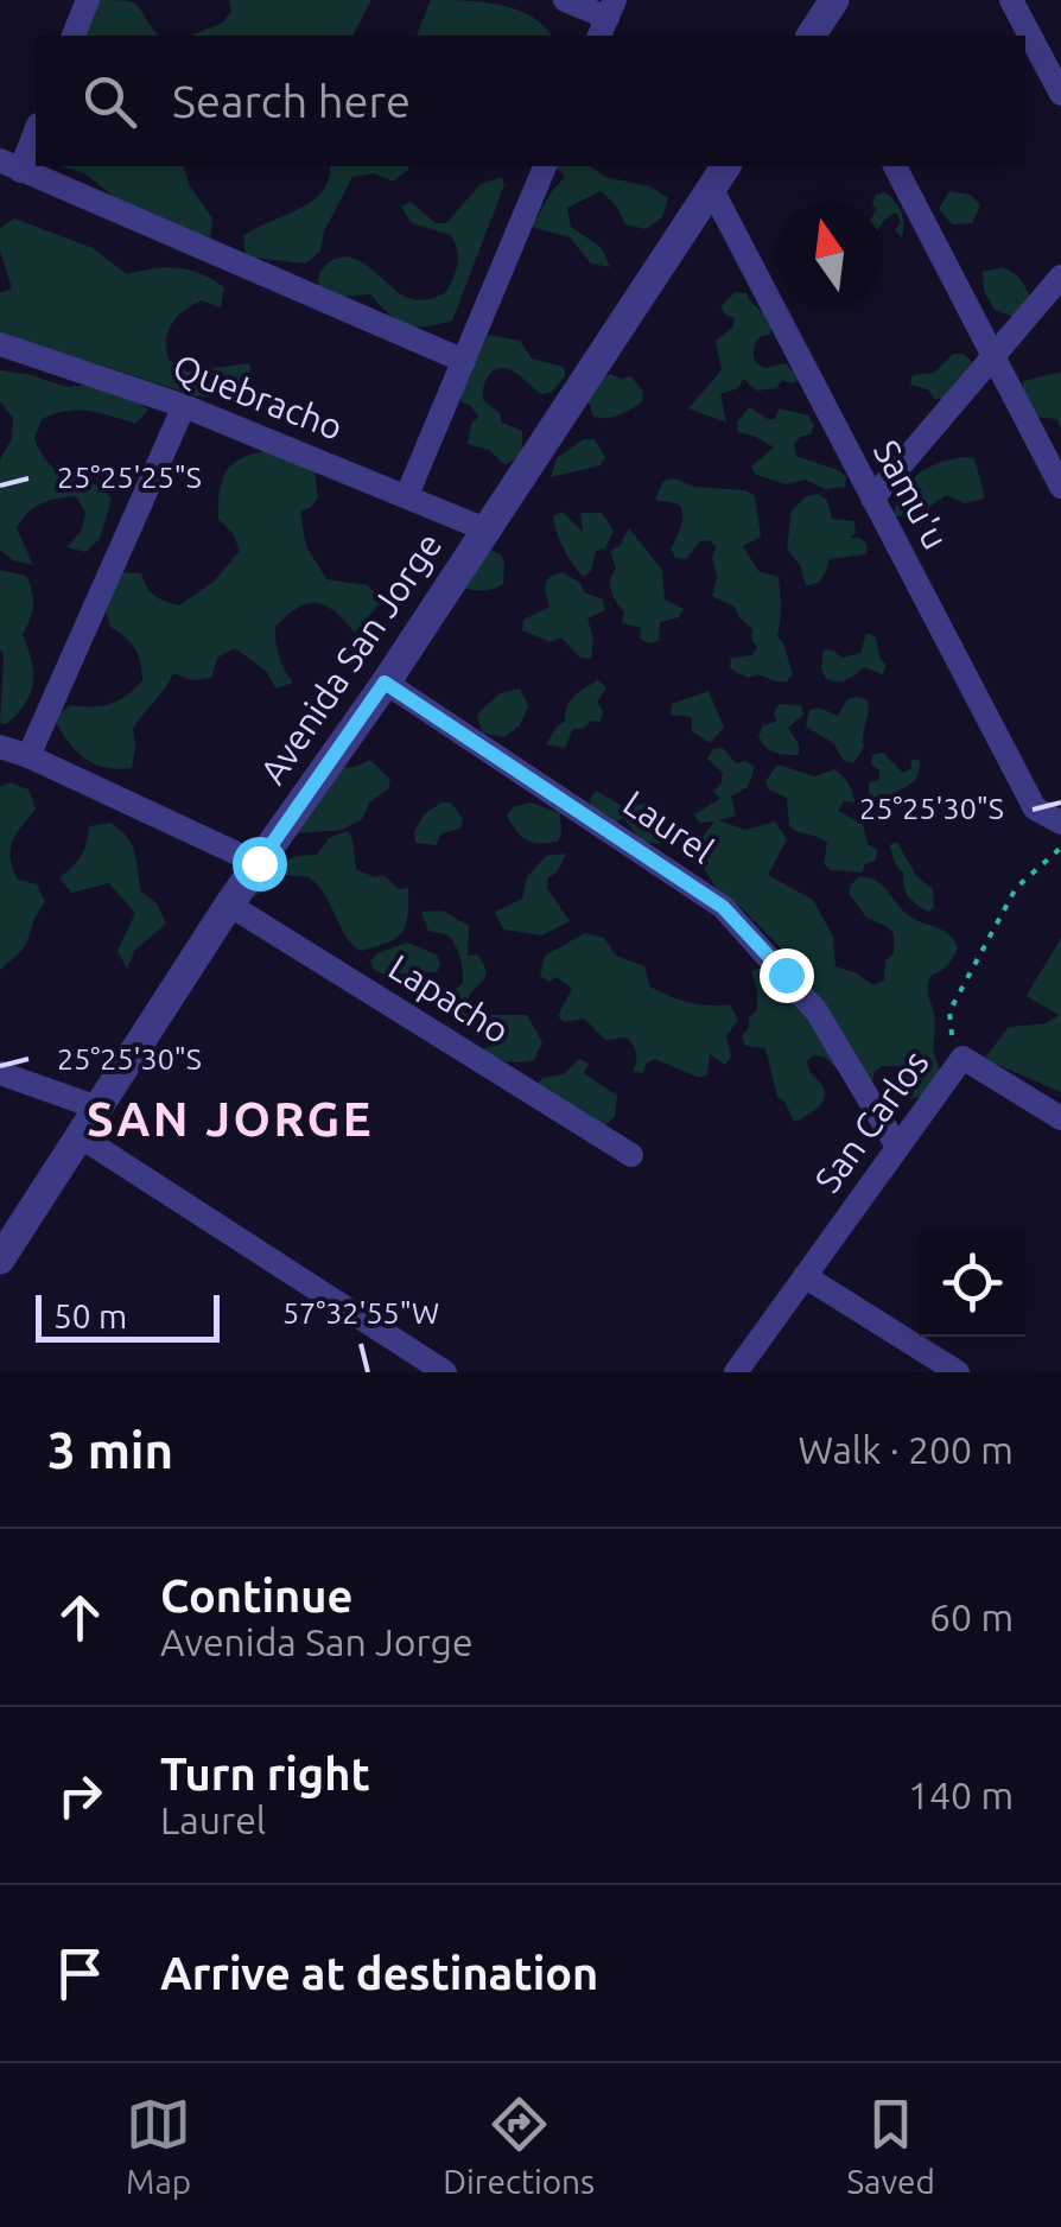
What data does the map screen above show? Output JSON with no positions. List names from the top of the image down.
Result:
{
  "streets": {
    "street": [
      "Quebracho",
      "Samu'u",
      "Avenida San Jorge",
      "Laurel",
      "Lapacho",
      "San Carlos"
    ]
  },
  "crossings": [
    ["Quebracho", "Avenida San Jorge"],
    ["Samu'u", "Avenida San Jorge"],
    ["Avenida San Jorge", "Laurel"],
    ["Avenida San Jorge", "Lapacho"],
    ["Laurel", "San Carlos"]
  ],
  "districts": ["SAN JORGE"],
  "scale_bar": "50 m",
  "north": "top",
  "page": {
    "search": "Search here",
    "scale": "50 m",
    "heading": ["3 min", "Walk · 200 m"],
    "list": [
      ["Continue", "Avenida San Jorge", "60 m"],
      ["Turn right", "Laurel", "140 m"],
      "Arrive at destination"
    ],
    "nav": ["Map", "Directions", "Saved"]
  },
  "coordinates": ["25°25'25\"S", "25°25'30\"S", "57°32'55\"W"]
}
